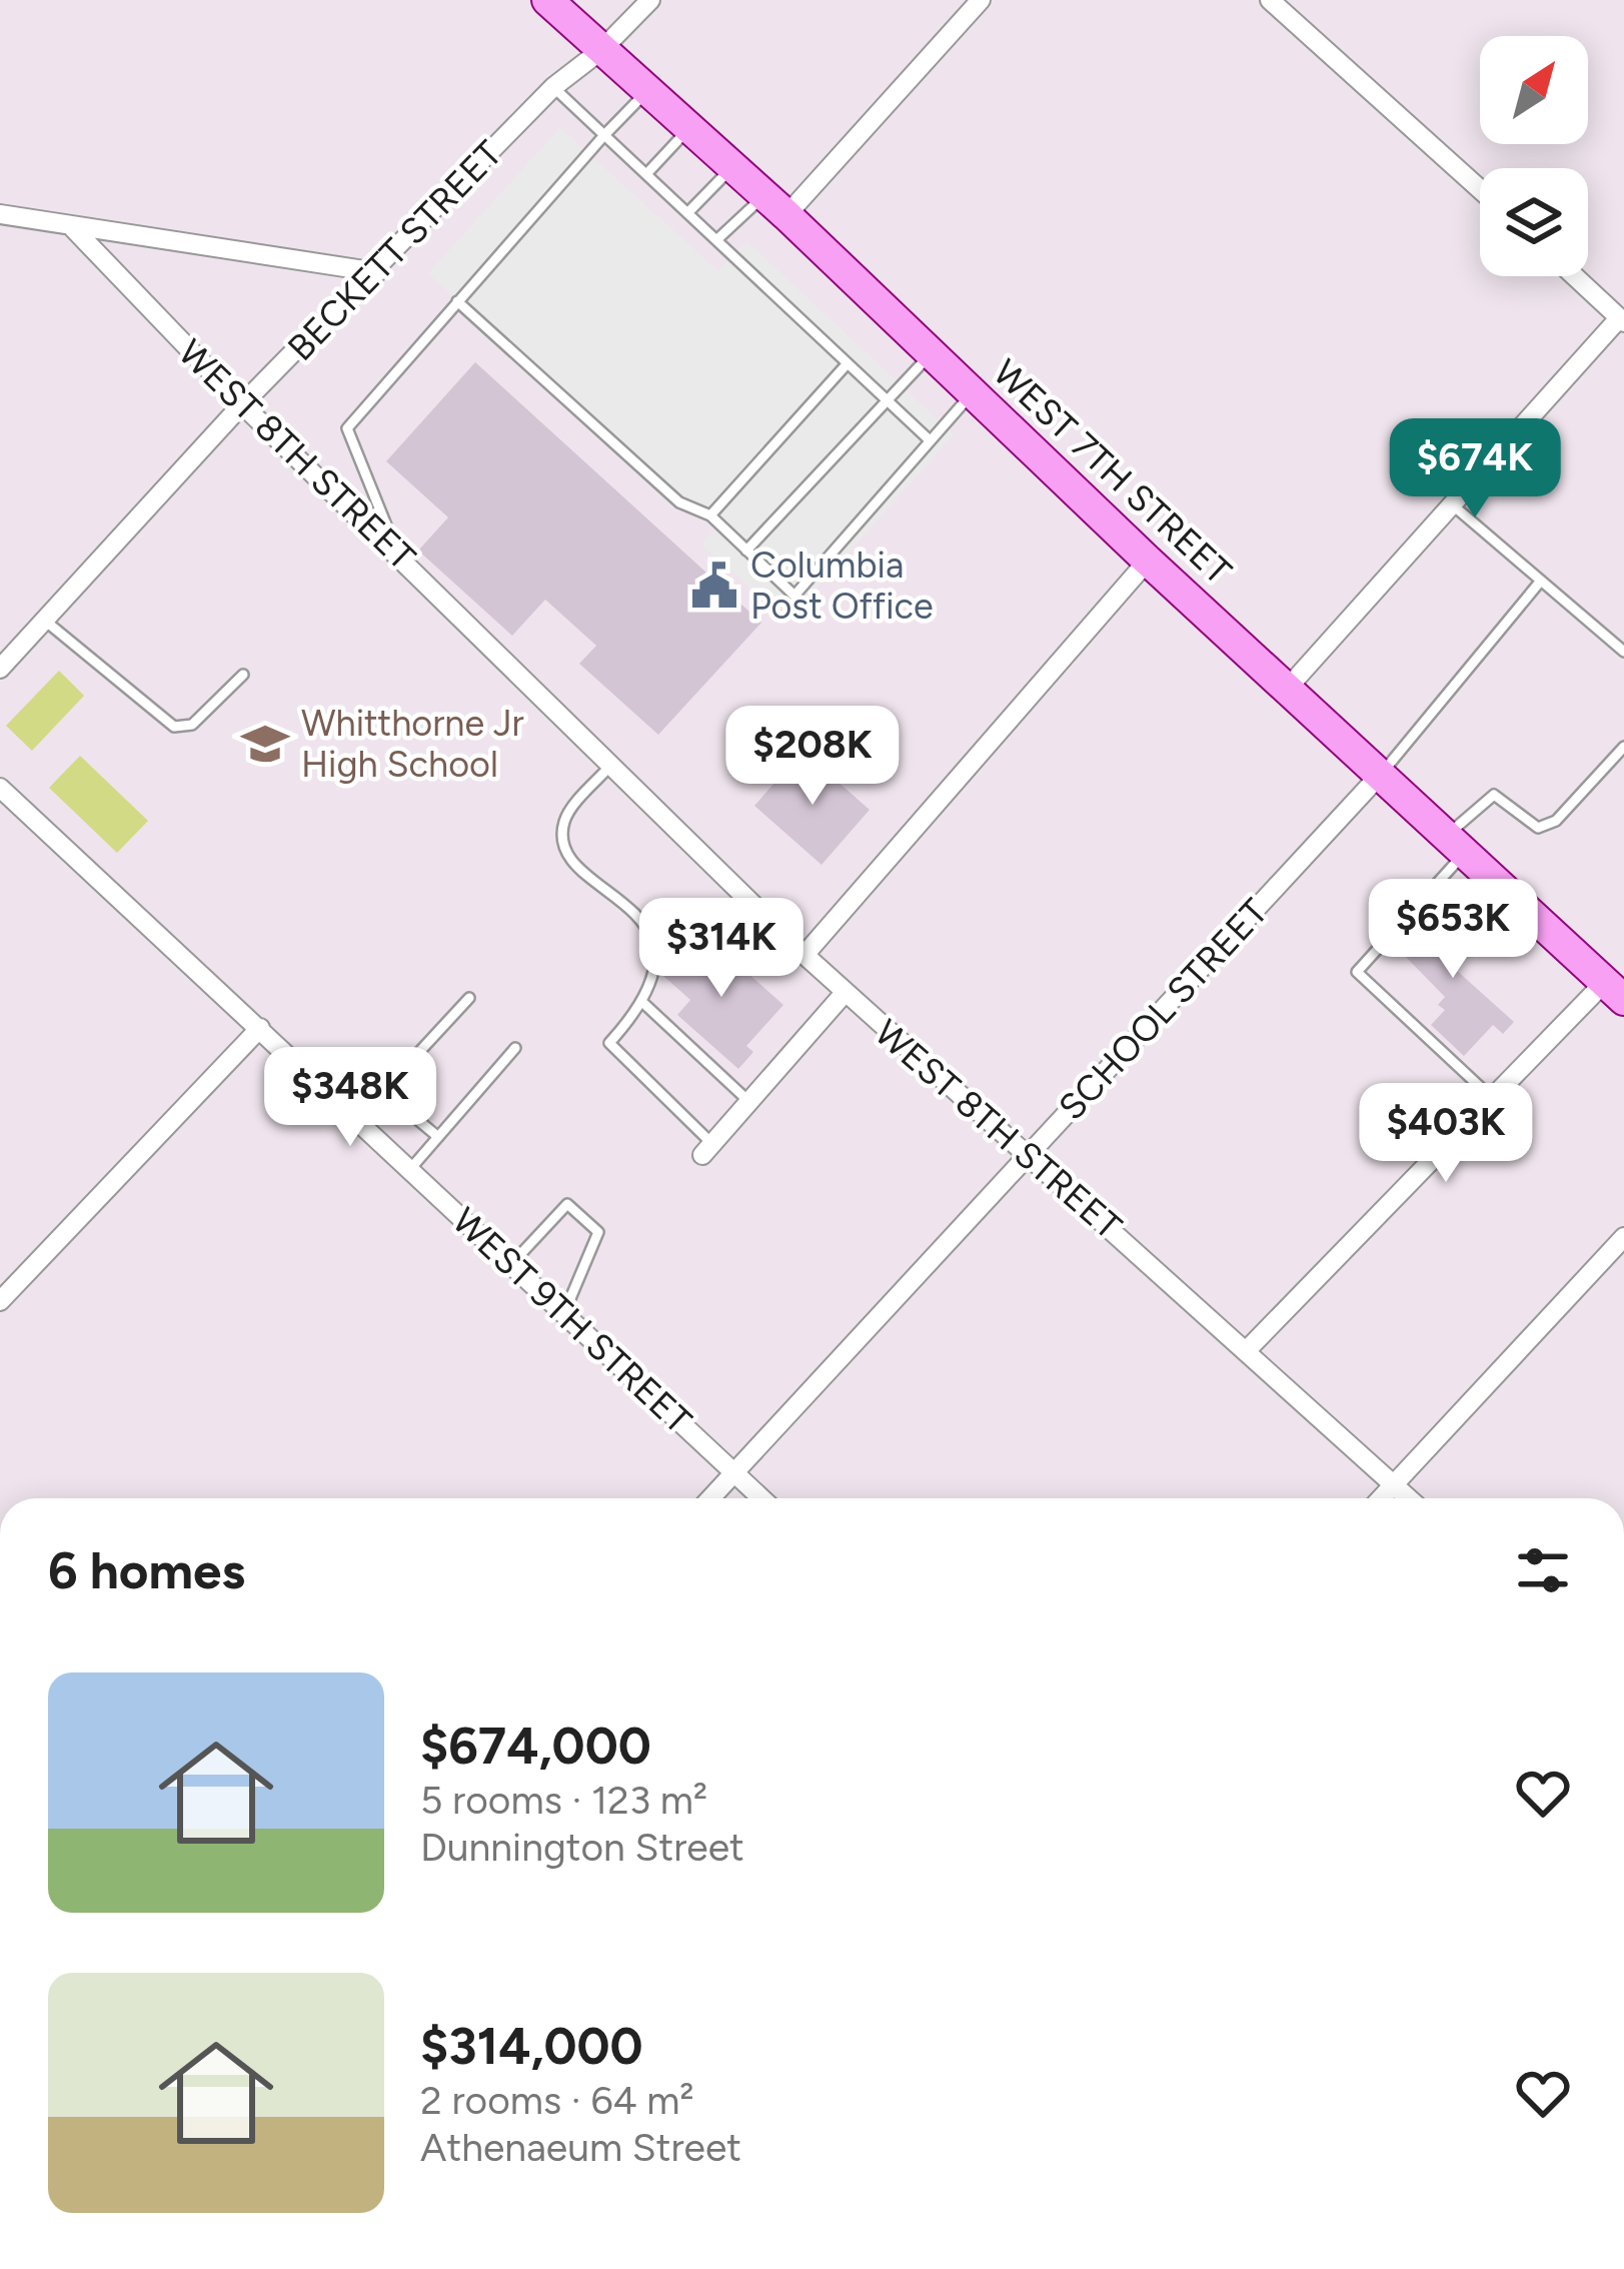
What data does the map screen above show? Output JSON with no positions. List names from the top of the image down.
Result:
{
  "streets": {
    "main road": ["WEST 7TH STREET"],
    "street": [
      "BECKETT STREET",
      "WEST 8TH STREET",
      "SCHOOL STREET",
      "WEST 9TH STREET"
    ]
  },
  "crossings": [
    ["BECKETT STREET", "WEST 8TH STREET"],
    ["BECKETT STREET", "WEST 7TH STREET"],
    ["WEST 8TH STREET", "SCHOOL STREET"],
    ["WEST 7TH STREET", "SCHOOL STREET"],
    ["SCHOOL STREET", "WEST 9TH STREET"]
  ],
  "places": {
    "public building": ["Columbia Post Office"],
    "school or university": ["Whitthorne Jr High School"]
  },
  "north": "top right",
  "page": {
    "price": [
      "$674K",
      "$208K",
      "$653K",
      "$314K",
      "$348K",
      "$403K"
    ],
    "heading": "6 homes",
    "list": [
      {
        "name": "$674,000",
        "note": "5 rooms · 123 m² · Dunnington Street"
      },
      {
        "name": "$314,000",
        "note": "2 rooms · 64 m² · Athenaeum Street"
      }
    ]
  }
}
